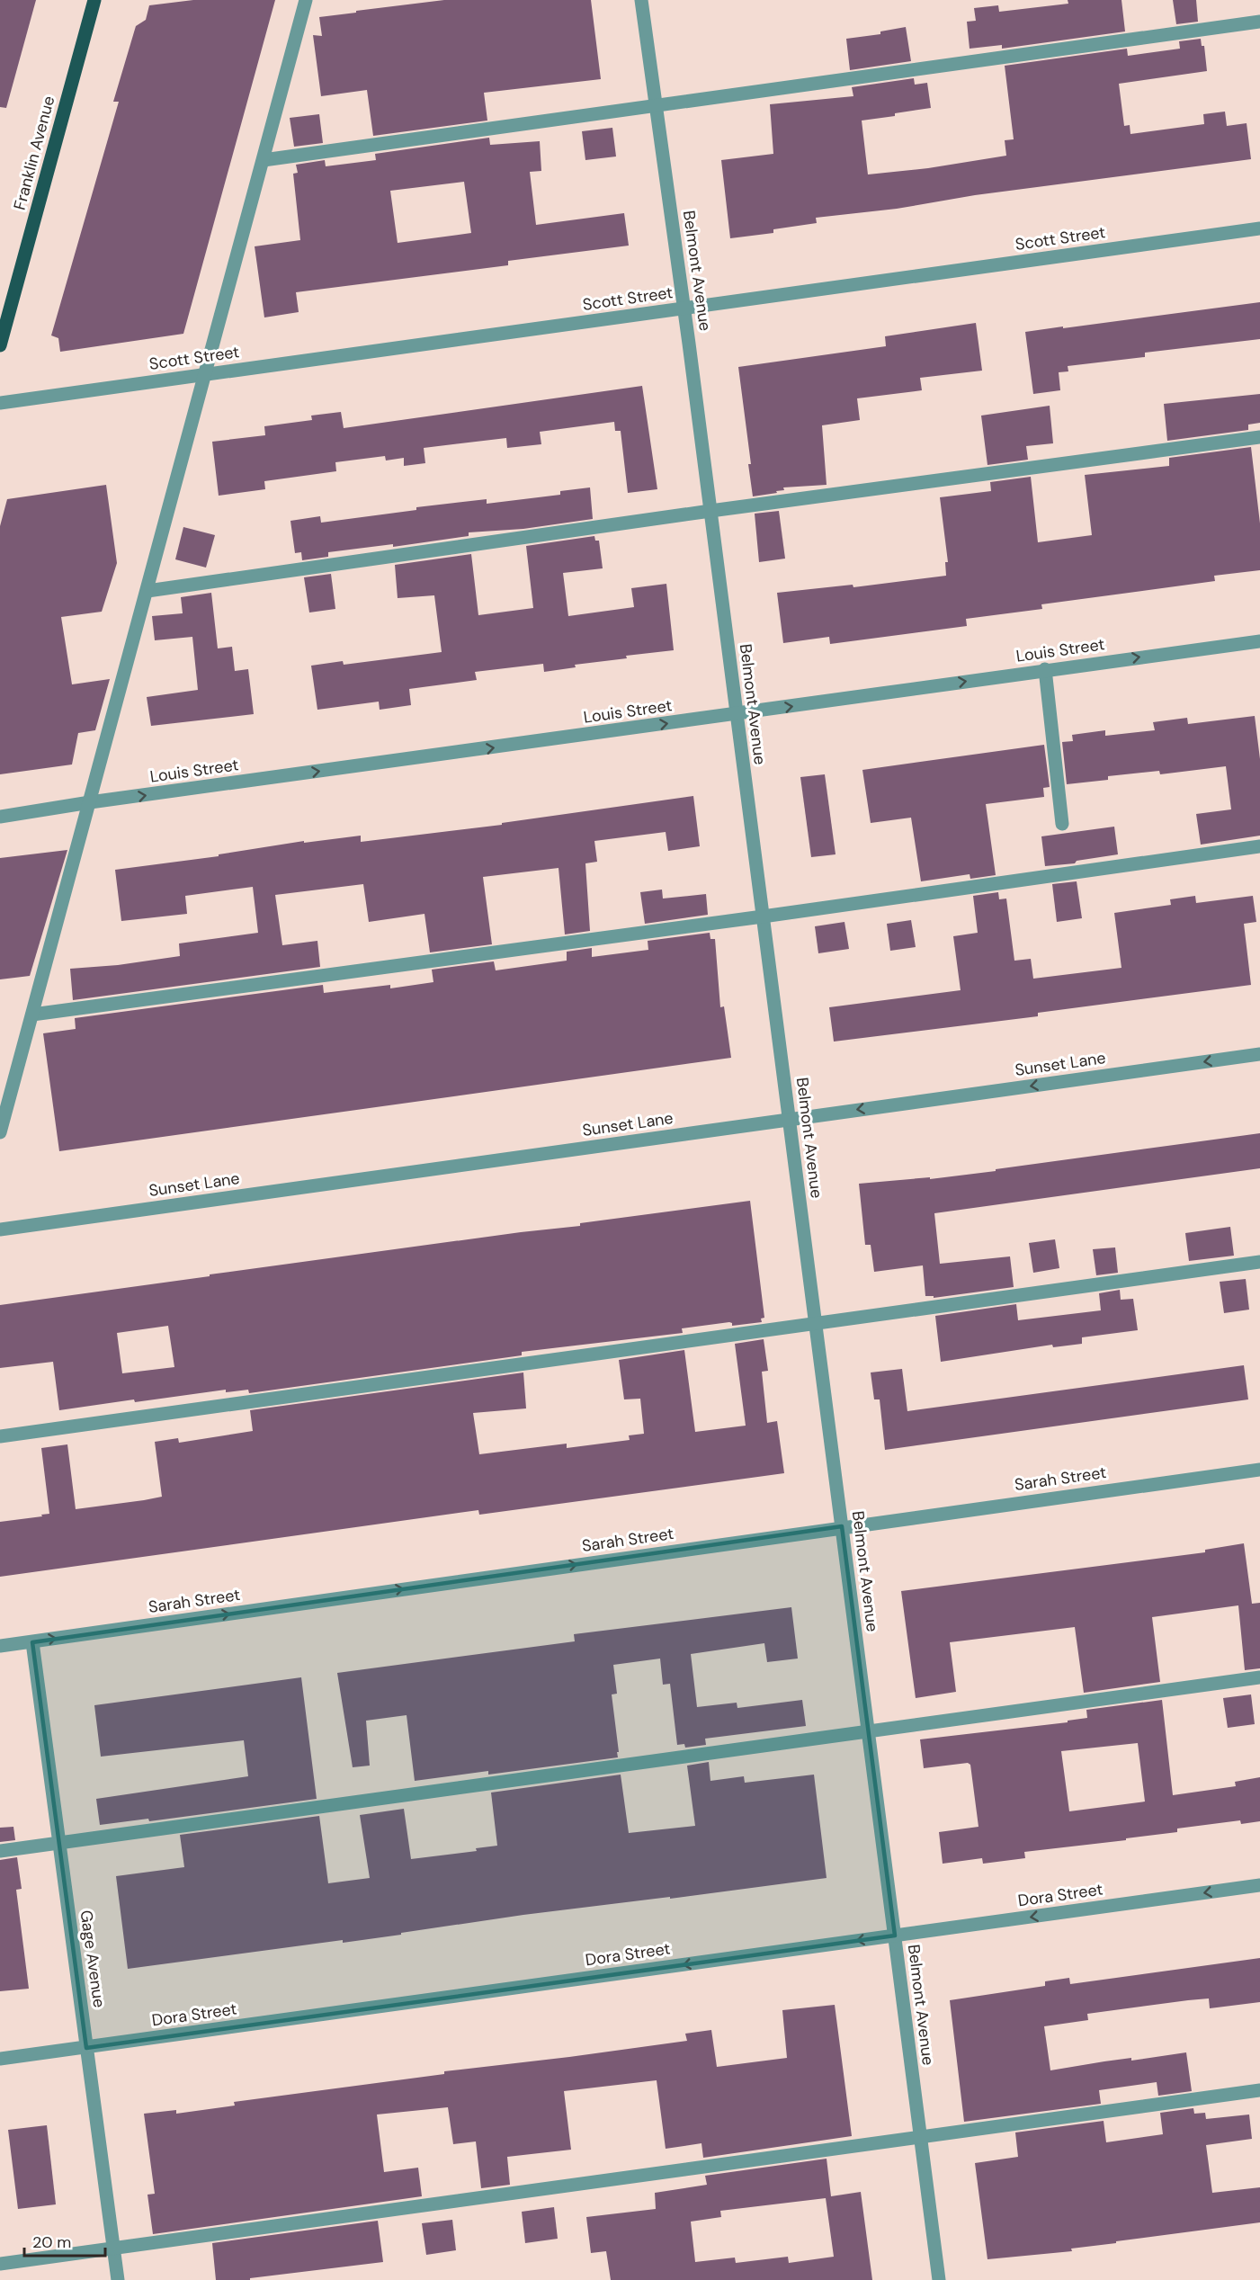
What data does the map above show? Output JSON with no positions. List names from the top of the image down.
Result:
{
  "streets": {
    "main road": ["Franklin Avenue"],
    "street": [
      "Scott Street",
      "Belmont Avenue",
      "Louis Street",
      "Sunset Lane",
      "Sarah Street",
      "Dora Street",
      "Gage Avenue"
    ]
  },
  "crossings": [
    ["Scott Street", "Belmont Avenue"],
    ["Belmont Avenue", "Louis Street"],
    ["Belmont Avenue", "Sunset Lane"],
    ["Belmont Avenue", "Sarah Street"],
    ["Belmont Avenue", "Dora Street"],
    ["Sarah Street", "Gage Avenue"],
    ["Dora Street", "Gage Avenue"]
  ],
  "one_way": [
    "Louis Street",
    "Sunset Lane",
    "Sarah Street",
    "Dora Street"
  ],
  "scale_bar": "20 m"
}
